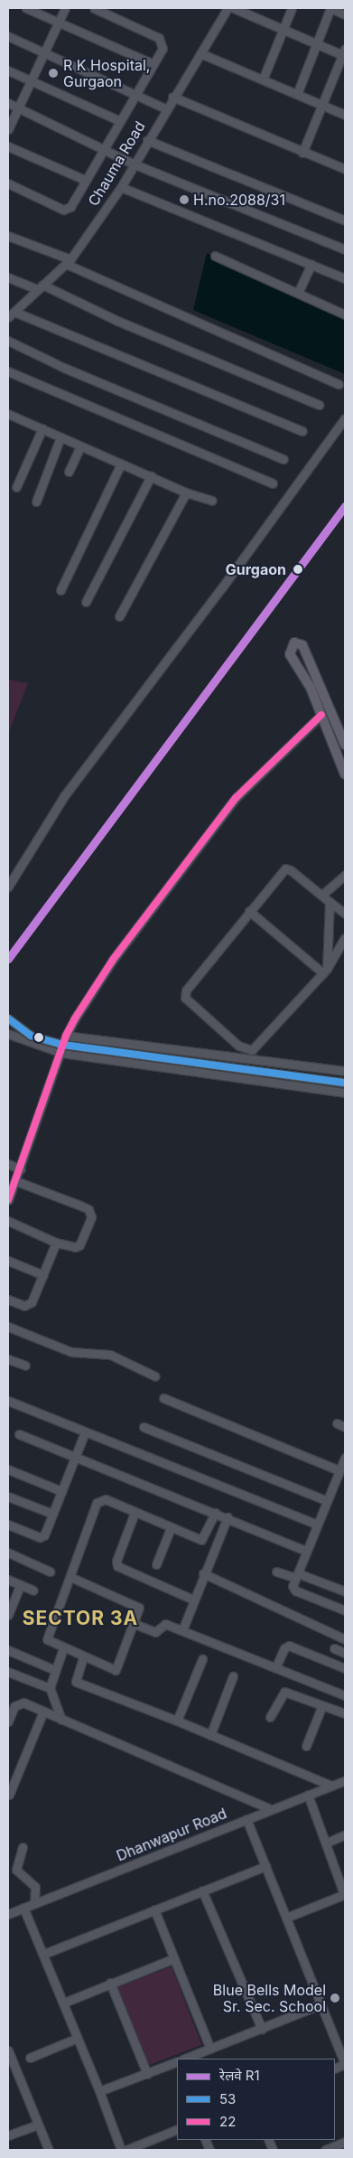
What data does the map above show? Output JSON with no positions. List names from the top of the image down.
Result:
{
  "streets": {
    "street": ["Chauma Road", "Dhanwapur Road"]
  },
  "districts": ["SECTOR 3A"],
  "places": [
    "R K Hospital, Gurgaon",
    "H.no.2088/31",
    "Gurgaon",
    "Blue Bells Model Sr. Sec. School"
  ],
  "lines": ["rail line R1", "transit line 22", "transit line 53"],
  "legend": ["रेलवे R1", "53", "22"]
}
